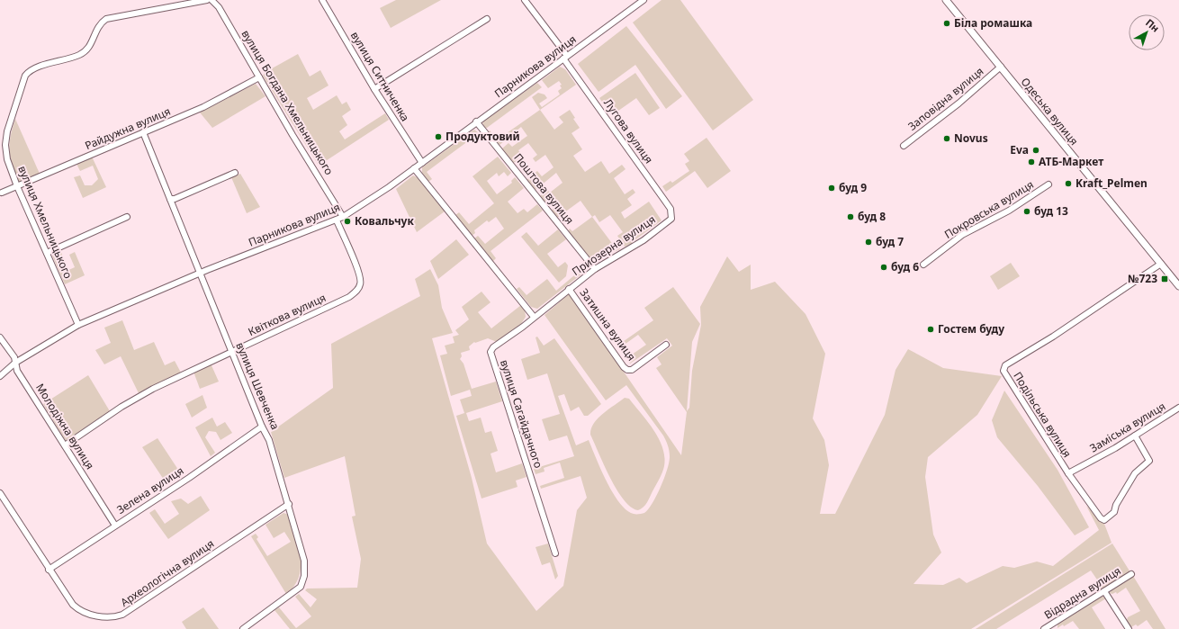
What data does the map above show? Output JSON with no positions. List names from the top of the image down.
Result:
{
  "streets": {
    "street": [
      "Парникова вулиця",
      "вулиця Ситниченка",
      "Заповідна вулиця",
      "вулиця Богдана Хмельницького",
      "Одеська вулиця",
      "Райдужна вулиця",
      "Лугова вулиця",
      "Поштова вулиця",
      "Покровська вулиця",
      "вулиця Хмельницького",
      "Приозерна вулиця",
      "Квіткова вулиця",
      "Затишна вулиця",
      "вулиця Шевченка",
      "вулиця Сагайдачного",
      "Подільська вулиця",
      "Молодіжна вулиця",
      "Заміська вулиця",
      "Зелена вулиця",
      "Археологічна вулиця",
      "Відрадна вулиця"
    ]
  },
  "crossings": [
    ["Парникова вулиця", "вулиця Ситниченка"],
    ["Парникова вулиця", "вулиця Богдана Хмельницького"],
    ["Парникова вулиця", "Лугова вулиця"],
    ["Парникова вулиця", "Поштова вулиця"],
    ["Парникова вулиця", "вулиця Хмельницького"],
    ["Парникова вулиця", "Квіткова вулиця"],
    ["Парникова вулиця", "вулиця Шевченка"],
    ["Парникова вулиця", "Молодіжна вулиця"],
    ["Заповідна вулиця", "Одеська вулиця"],
    ["вулиця Богдана Хмельницького", "Райдужна вулиця"],
    ["Одеська вулиця", "Подільська вулиця"],
    ["Райдужна вулиця", "вулиця Хмельницького"],
    ["Райдужна вулиця", "вулиця Шевченка"],
    ["Лугова вулиця", "Приозерна вулиця"],
    ["Поштова вулиця", "Приозерна вулиця"],
    ["Приозерна вулиця", "Затишна вулиця"],
    ["Приозерна вулиця", "вулиця Сагайдачного"],
    ["Квіткова вулиця", "вулиця Шевченка"],
    ["Квіткова вулиця", "Молодіжна вулиця"],
    ["вулиця Шевченка", "Зелена вулиця"],
    ["вулиця Шевченка", "Археологічна вулиця"],
    ["Подільська вулиця", "Заміська вулиця"],
    ["Молодіжна вулиця", "Зелена вулиця"],
    ["Зелена вулиця", "Археологічна вулиця"]
  ],
  "places": {
    "other": [
      "Біла ромашка",
      "Продуктовий",
      "Novus",
      "Eva",
      "АТБ-Маркет",
      "Kraft_Pelmen",
      "буд 9",
      "буд 13",
      "буд 8",
      "Ковальчук",
      "буд 7",
      "буд 6",
      "Гостем буду"
    ],
    "transit": ["№723"]
  },
  "north": "top right"
}
